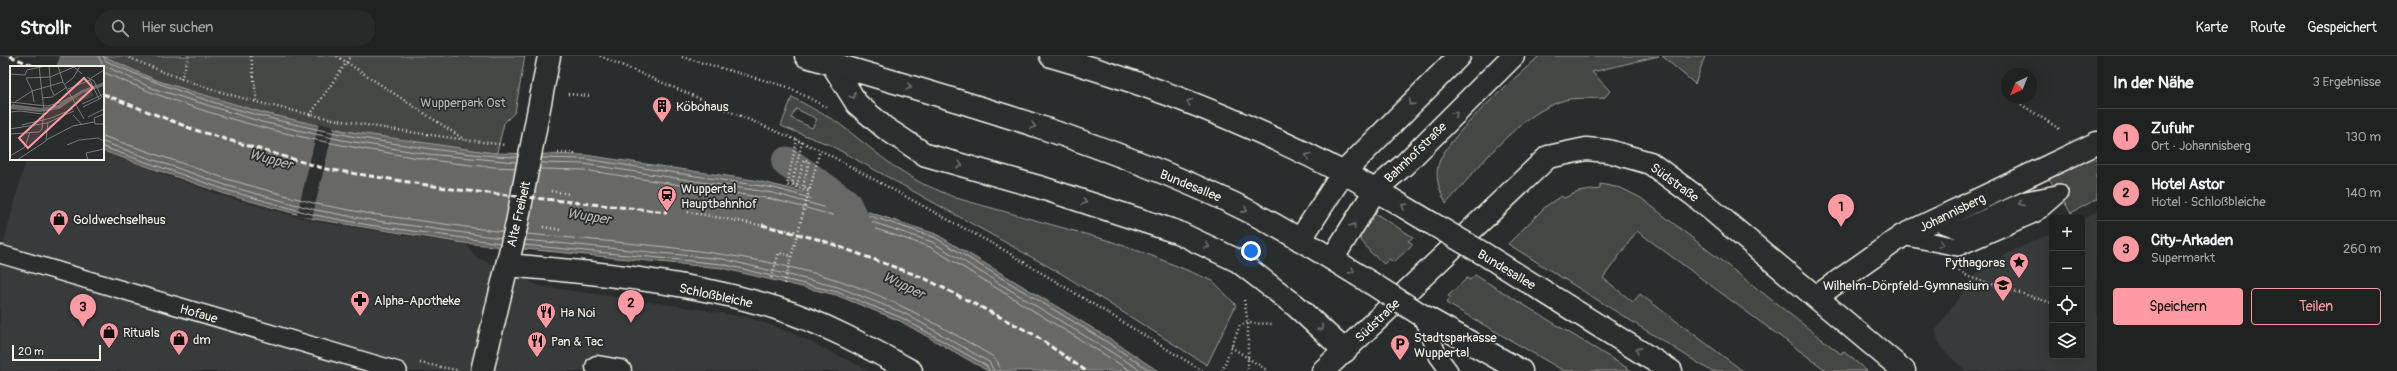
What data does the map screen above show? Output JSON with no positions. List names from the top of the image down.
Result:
{
  "streets": {
    "street": [
      "Bahnhofstraße",
      "Südstraße",
      "Bundesallee",
      "Johannisberg",
      "Alte Freiheit",
      "Schloßbleiche"
    ],
    "lane": ["Hofaue"]
  },
  "crossings": [
    ["Bahnhofstraße", "Bundesallee"],
    ["Südstraße", "Johannisberg"],
    ["Alte Freiheit", "Schloßbleiche"]
  ],
  "water": ["Wupper"],
  "parks": ["Wupperpark Ost"],
  "places": {
    "building": ["Köbohaus"],
    "station": ["Wuppertal Hauptbahnhof"],
    "shop": ["Goldwechselhaus", "Rituals", "dm"],
    "place": ["Pythagoras"],
    "school or university": ["Wilhelm-Dörpfeld-Gymnasium"],
    "pharmacy": ["Alpha-Apotheke"],
    "restaurant": ["Ha Noi", "Pan & Tac"],
    "parking": ["Stadtsparkasse Wuppertal"]
  },
  "scale_bar": "20 m",
  "north": "bottom left",
  "page": {
    "header": "Strollr",
    "search": "Hier suchen",
    "nav": ["Karte", "Route", "Gespeichert"],
    "heading": ["In der Nähe", "3 Ergebnisse"],
    "list": [
      {
        "mark": "1",
        "name": "Zufuhr",
        "note": "Ort · Johannisberg",
        "value": "130 m"
      },
      {
        "mark": "2",
        "name": "Hotel Astor",
        "note": "Hotel · Schloßbleiche",
        "value": "140 m"
      },
      {
        "mark": "3",
        "name": "City-Arkaden",
        "note": "Supermarkt",
        "value": "260 m"
      }
    ],
    "pins": ["1", "2", "3"],
    "map_buttons": ["+", "−"],
    "buttons": ["Speichern", "Teilen"],
    "scale": "20 m"
  }
}
